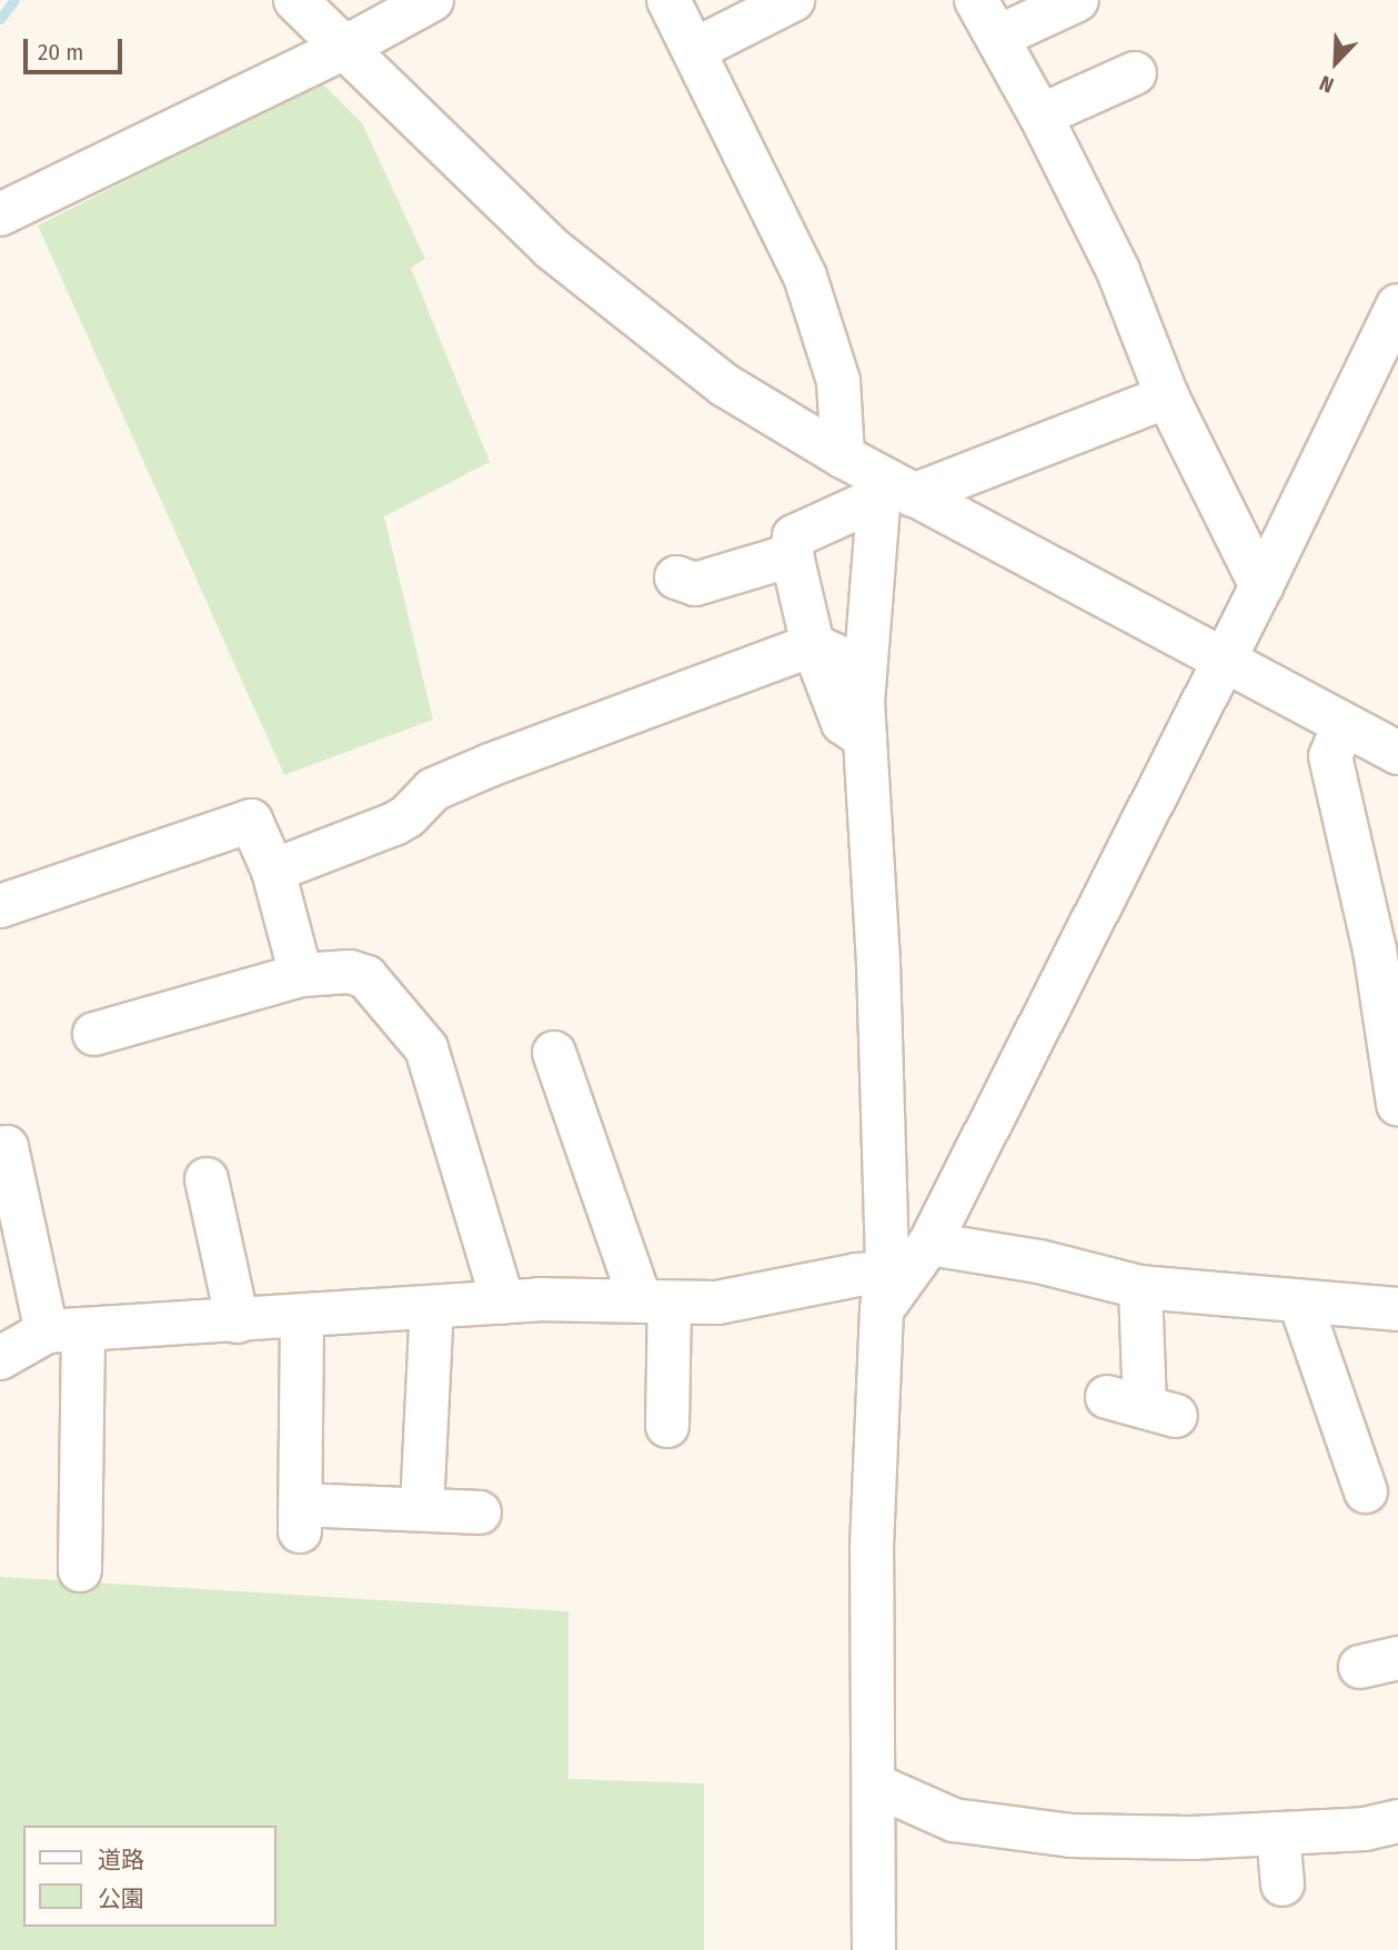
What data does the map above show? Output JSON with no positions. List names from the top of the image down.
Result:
{
  "legend": ["道路", "公園"],
  "scale_bar": "20 m",
  "north": "bottom left"
}
